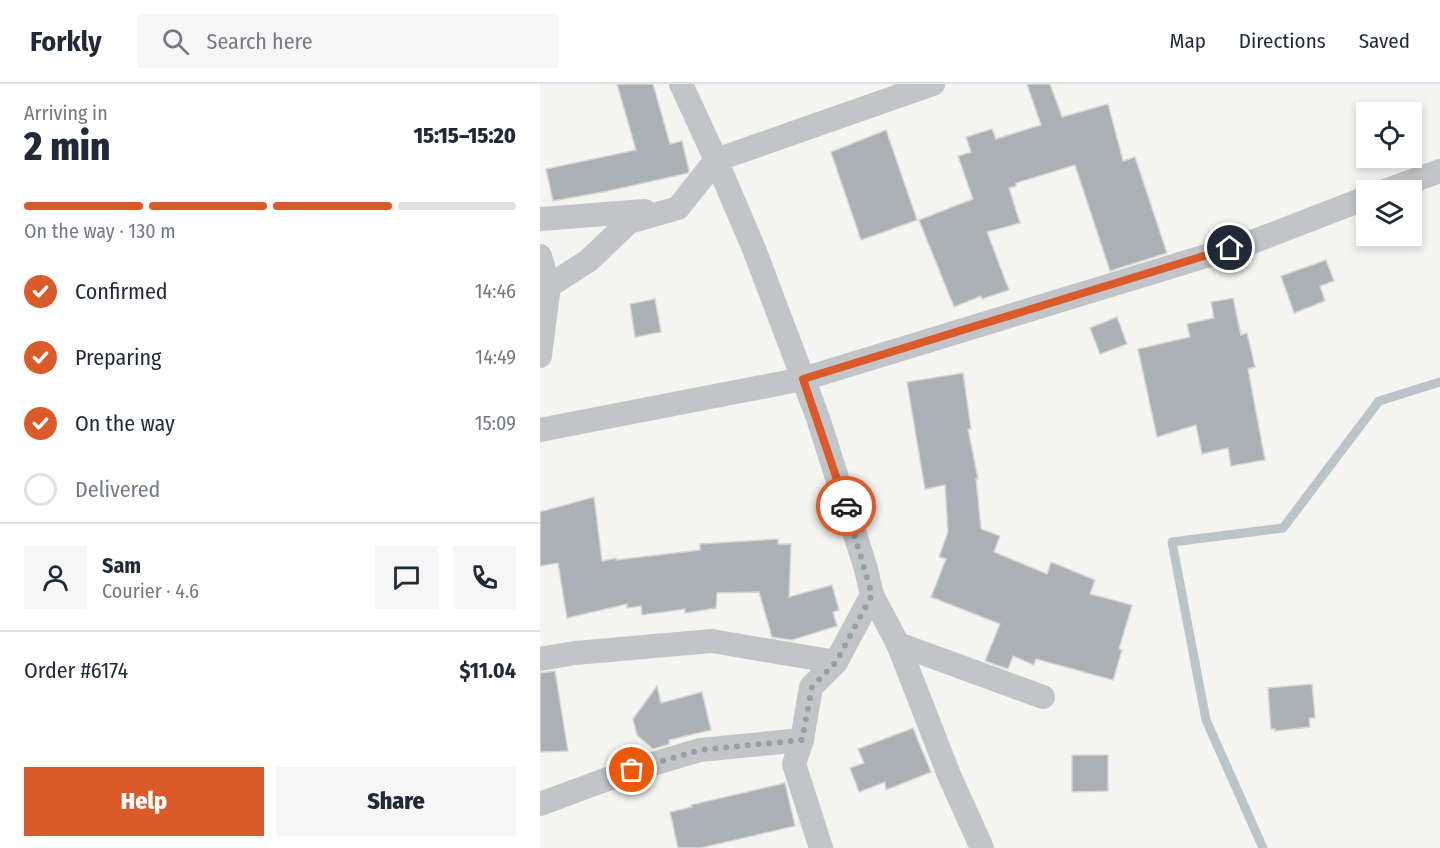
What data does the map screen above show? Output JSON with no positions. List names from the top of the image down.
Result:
{
  "page": {
    "header": "Forkly",
    "search": "Search here",
    "nav": ["Map", "Directions", "Saved"],
    "heading": ["2 min", "Arriving in", "15:15–15:20"],
    "panel": [
      "Sam",
      "Courier · 4.6",
      "Order #6174",
      "$11.04"
    ],
    "bar": "On the way · 130 m",
    "list": [
      ["Confirmed", "14:46"],
      ["Preparing", "14:49"],
      ["On the way", "15:09"],
      "Delivered"
    ],
    "buttons": ["Help", "Share"]
  }
}
